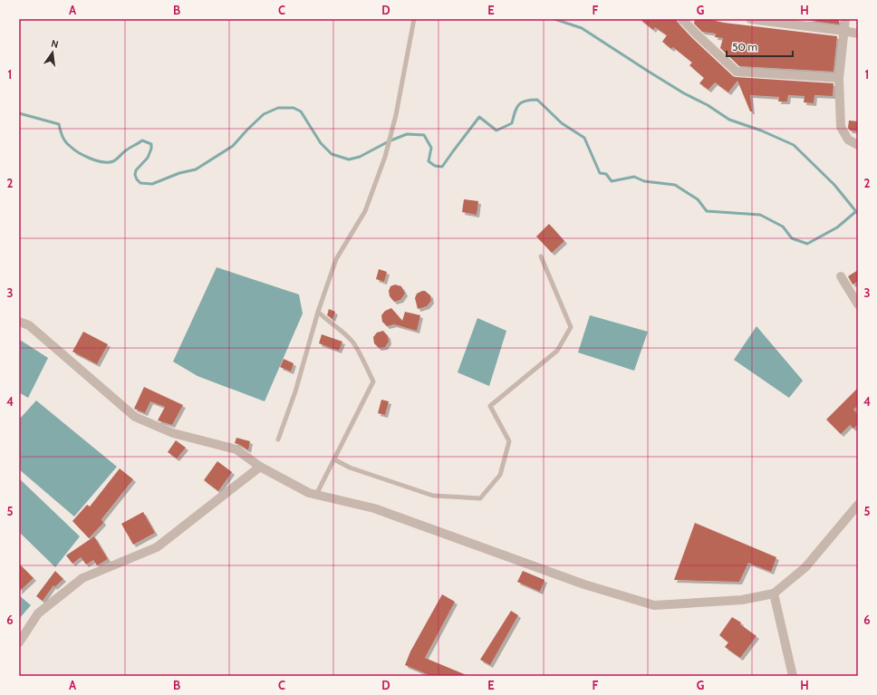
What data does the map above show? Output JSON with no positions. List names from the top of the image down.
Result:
{
  "scale_bar": "50 m",
  "north": "top",
  "grid": {
    "columns": [
      "A",
      "B",
      "C",
      "D",
      "E",
      "F",
      "G",
      "H"
    ],
    "rows": [
      "1",
      "2",
      "3",
      "4",
      "5",
      "6"
    ]
  }
}
